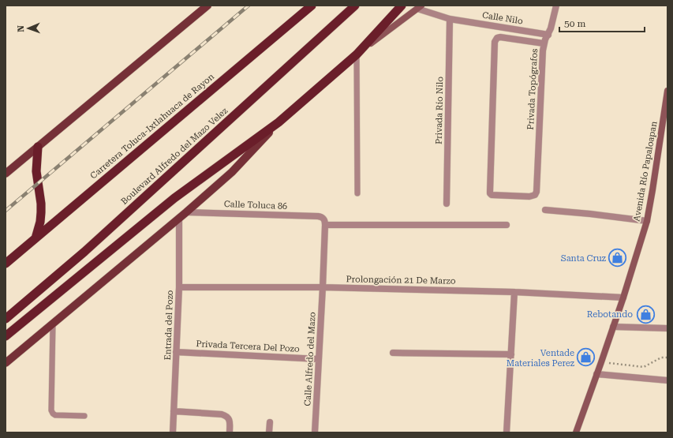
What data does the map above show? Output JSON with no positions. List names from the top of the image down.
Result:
{
  "streets": {
    "highway": ["Carretera Toluca-Ixtlahuaca de Rayon", "Boulevard Alfredo del Mazo Velez"],
    "main road": ["Avenida Río Papaloapan"],
    "street": [
      "Calle Nilo",
      "Privada Topógrafos",
      "Privada Río Nilo",
      "Calle Toluca 86",
      "Prolongación 21 De Marzo",
      "Entrada del Pozo",
      "Privada Tercera Del Pozo",
      "Calle Alfredo del Mazo"
    ]
  },
  "crossings": [
    ["Calle Nilo", "Privada Río Nilo"],
    ["Avenida Río Papaloapan", "Prolongación 21 De Marzo"],
    ["Calle Toluca 86", "Calle Alfredo del Mazo"],
    ["Prolongación 21 De Marzo", "Entrada del Pozo"],
    ["Prolongación 21 De Marzo", "Calle Alfredo del Mazo"],
    ["Entrada del Pozo", "Privada Tercera Del Pozo"],
    ["Privada Tercera Del Pozo", "Calle Alfredo del Mazo"]
  ],
  "places": {
    "shop": ["Santa Cruz", "Rebotando", "Ventade Materiales Perez"]
  },
  "scale_bar": "50 m",
  "north": "left"
}
